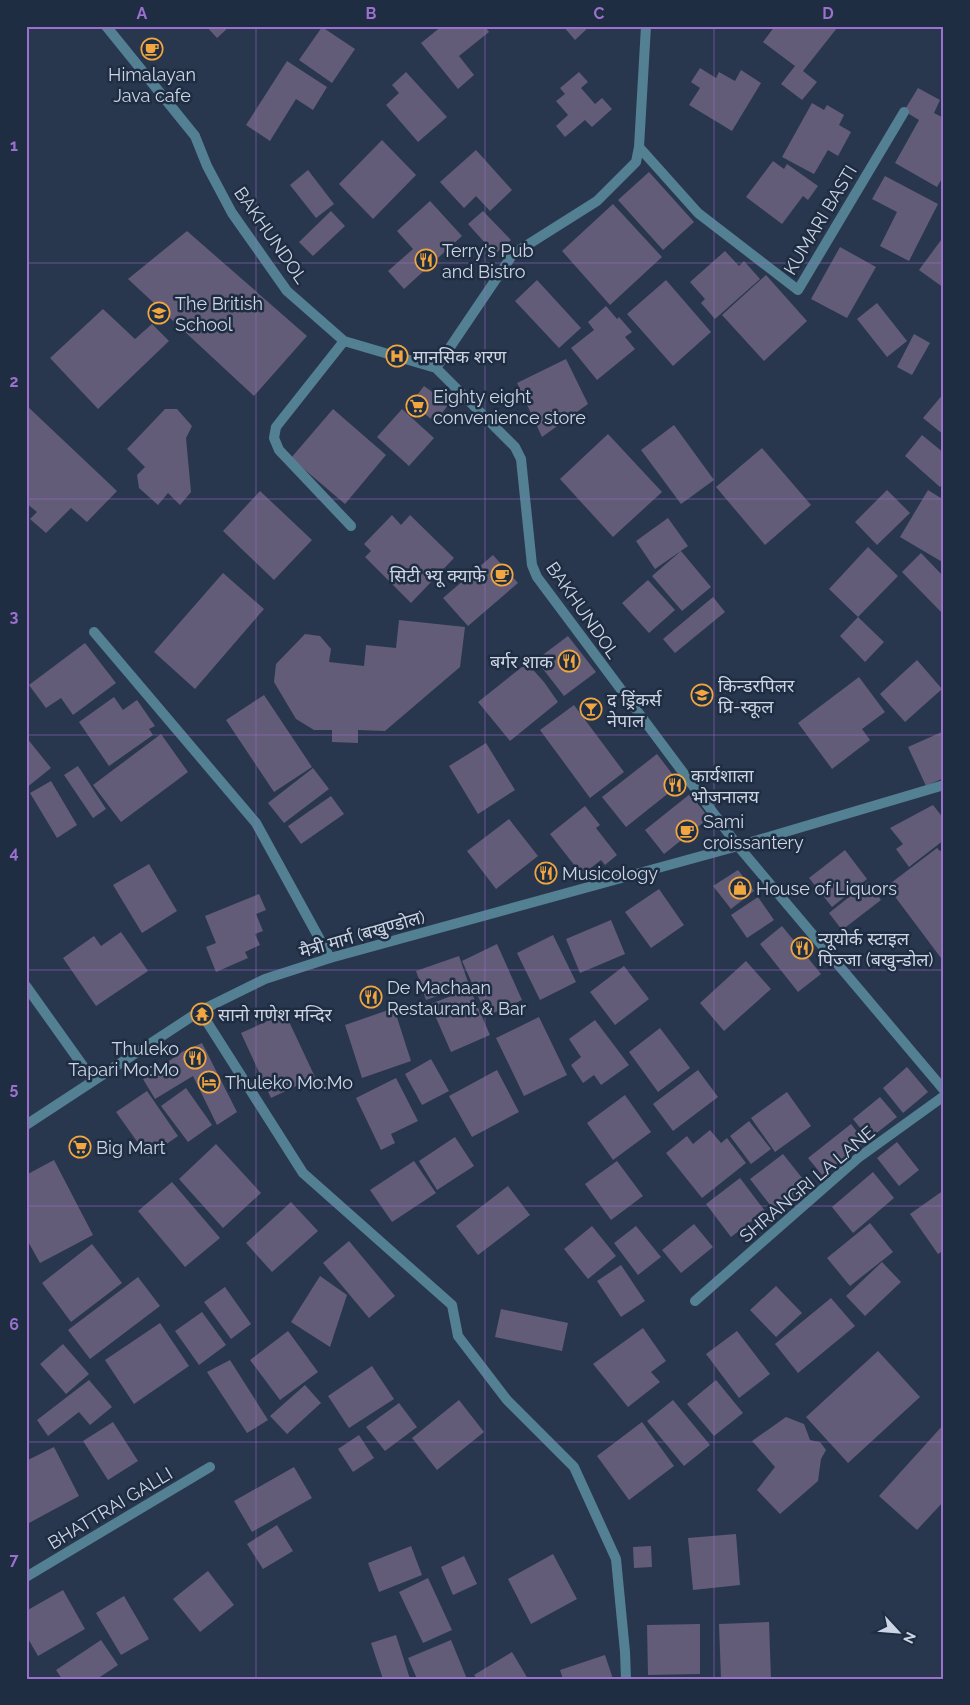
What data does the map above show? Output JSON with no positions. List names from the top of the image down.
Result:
{
  "streets": {
    "street": [
      "KUMARI BASTI",
      "BAKHUNDOL",
      "मैत्री मार्ग (बखुण्डोल)",
      "SHRANGRI LA LANE",
      "BHATTRAI GALLI"
    ]
  },
  "crossings": [
    ["BAKHUNDOL", "मैत्री मार्ग (बखुण्डोल)"]
  ],
  "places": {
    "cafe": ["Himalayan Java cafe", "सिटी भ्यू क्याफे", "Sami croissantery"],
    "restaurant": [
      "Terry's Pub and Bistro",
      "बर्गर शाक",
      "कार्यशाला भोजनालय",
      "Musicology",
      "न्यूयोर्क स्टाइल पिज्जा (बखुन्डोल)",
      "De Machaan Restaurant & Bar",
      "Thuleko Tapari Mo:Mo"
    ],
    "school or university": ["The British School", "किन्डरपिलर प्रि-स्कूल"],
    "hospital": ["मानसिक शरण"],
    "supermarket": ["Eighty eight convenience store", "Big Mart"],
    "bar": ["द ड्रिंकर्स नेपाल"],
    "shop": ["House of Liquors"],
    "temple": ["सानो गणेश मन्दिर"],
    "hotel": ["Thuleko Mo:Mo"]
  },
  "north": "bottom right",
  "grid": {
    "columns": [
      "A",
      "B",
      "C",
      "D"
    ],
    "rows": [
      "1",
      "2",
      "3",
      "4",
      "5",
      "6",
      "7"
    ]
  }
}
